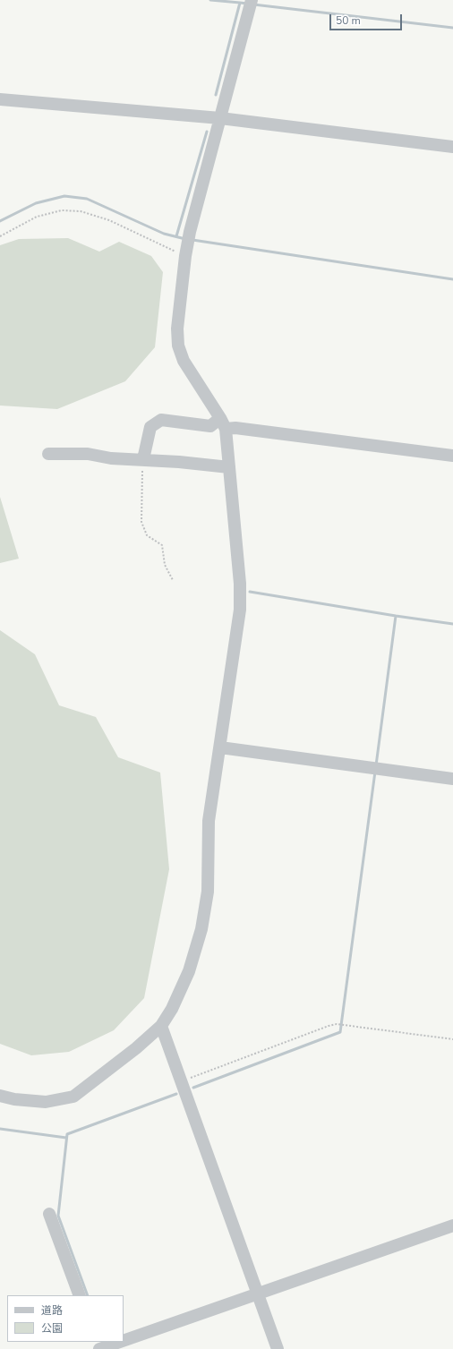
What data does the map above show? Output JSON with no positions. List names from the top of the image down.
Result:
{
  "legend": ["道路", "公園"],
  "scale_bar": "50 m"
}
